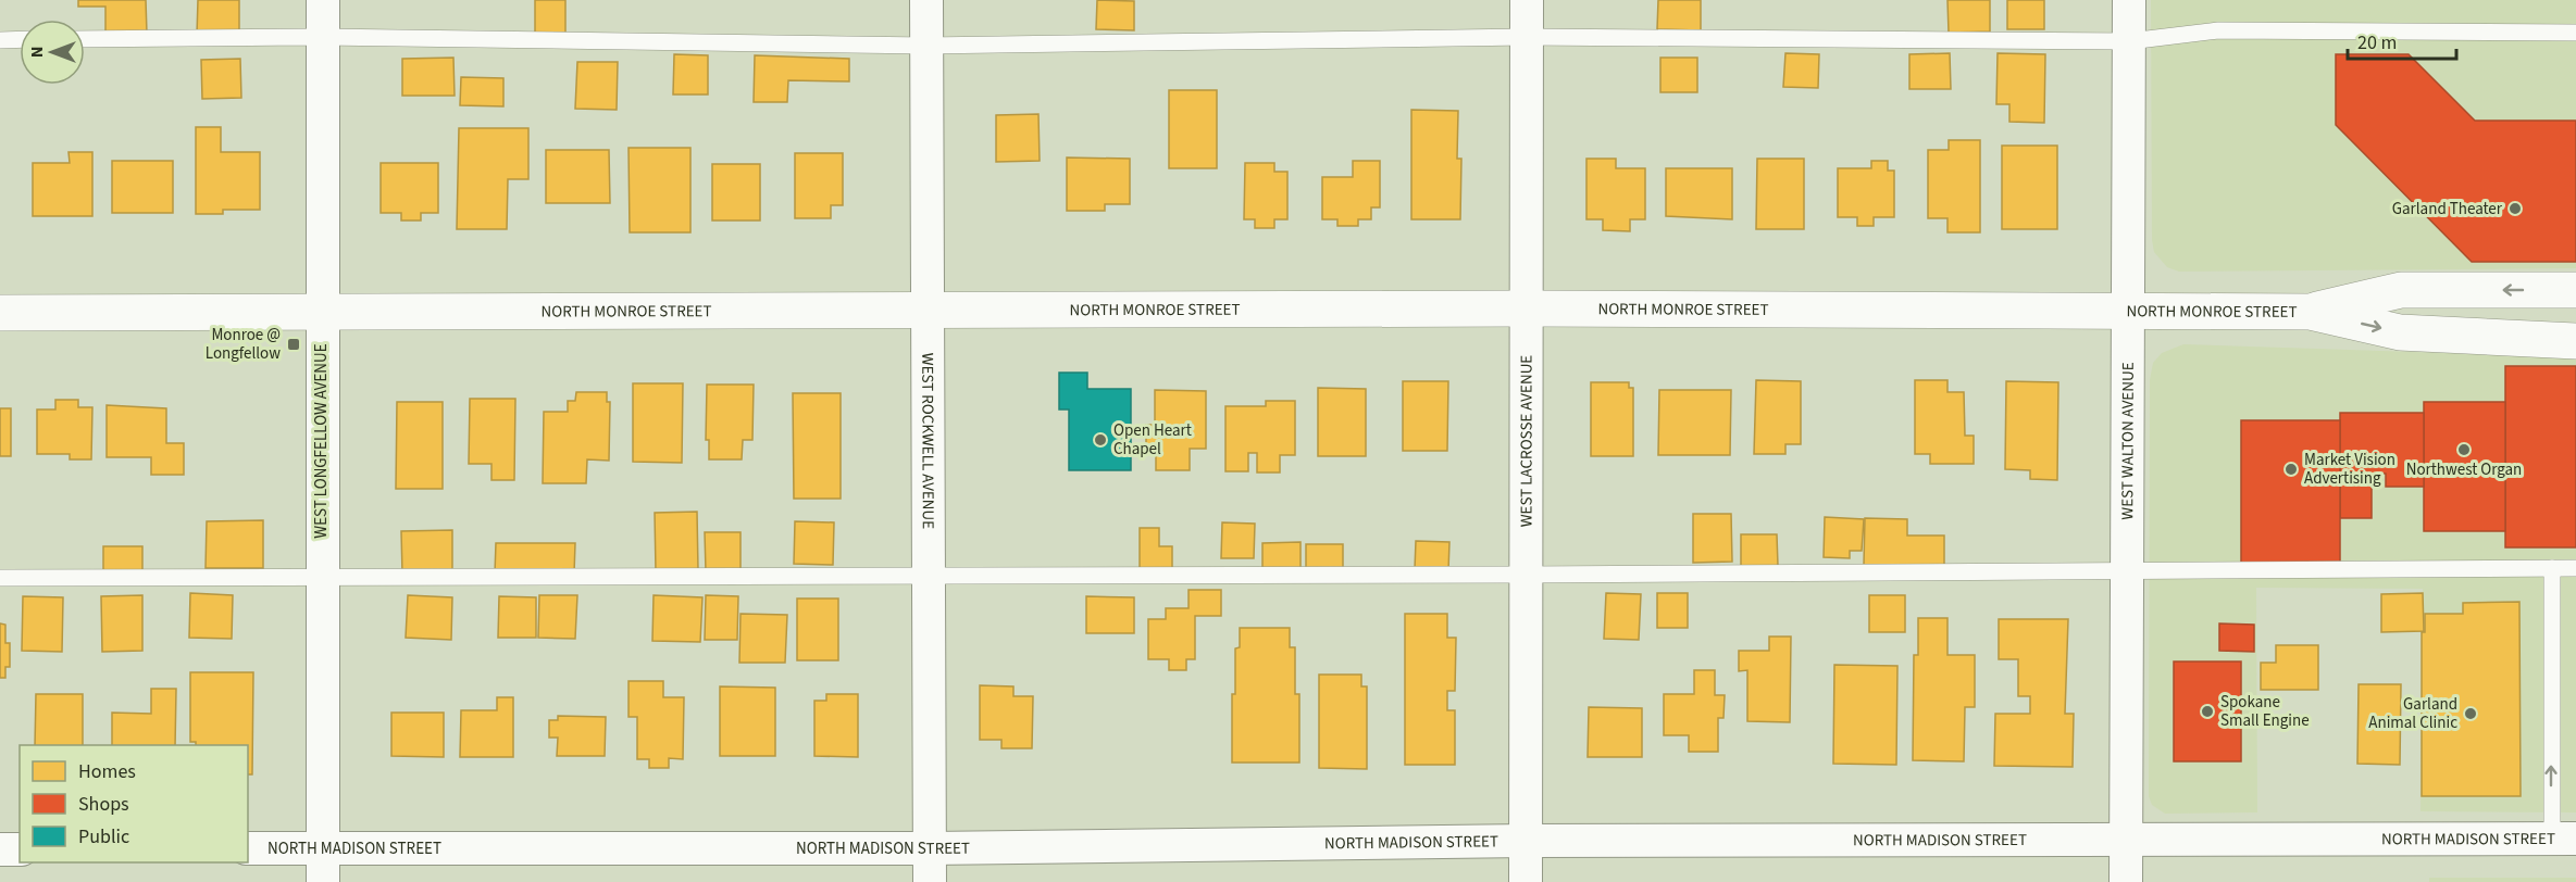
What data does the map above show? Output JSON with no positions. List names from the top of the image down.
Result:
{
  "streets": {
    "main road": ["NORTH MONROE STREET"],
    "street": [
      "WEST LONGFELLOW AVENUE",
      "WEST ROCKWELL AVENUE",
      "WEST LACROSSE AVENUE",
      "WEST WALTON AVENUE",
      "NORTH MADISON STREET"
    ]
  },
  "crossings": [
    ["NORTH MONROE STREET", "WEST LONGFELLOW AVENUE"],
    ["NORTH MONROE STREET", "WEST ROCKWELL AVENUE"],
    ["NORTH MONROE STREET", "WEST LACROSSE AVENUE"],
    ["NORTH MONROE STREET", "WEST WALTON AVENUE"],
    ["WEST LONGFELLOW AVENUE", "NORTH MADISON STREET"],
    ["WEST ROCKWELL AVENUE", "NORTH MADISON STREET"],
    ["WEST LACROSSE AVENUE", "NORTH MADISON STREET"],
    ["WEST WALTON AVENUE", "NORTH MADISON STREET"]
  ],
  "places": {
    "other": [
      "Garland Theater",
      "Open Heart Chapel",
      "Northwest Organ",
      "Market Vision Advertising",
      "Spokane Small Engine",
      "Garland Animal Clinic"
    ],
    "transit": ["Monroe @ Longfellow"]
  },
  "legend": ["Homes", "Shops", "Public"],
  "scale_bar": "20 m",
  "north": "left"
}
